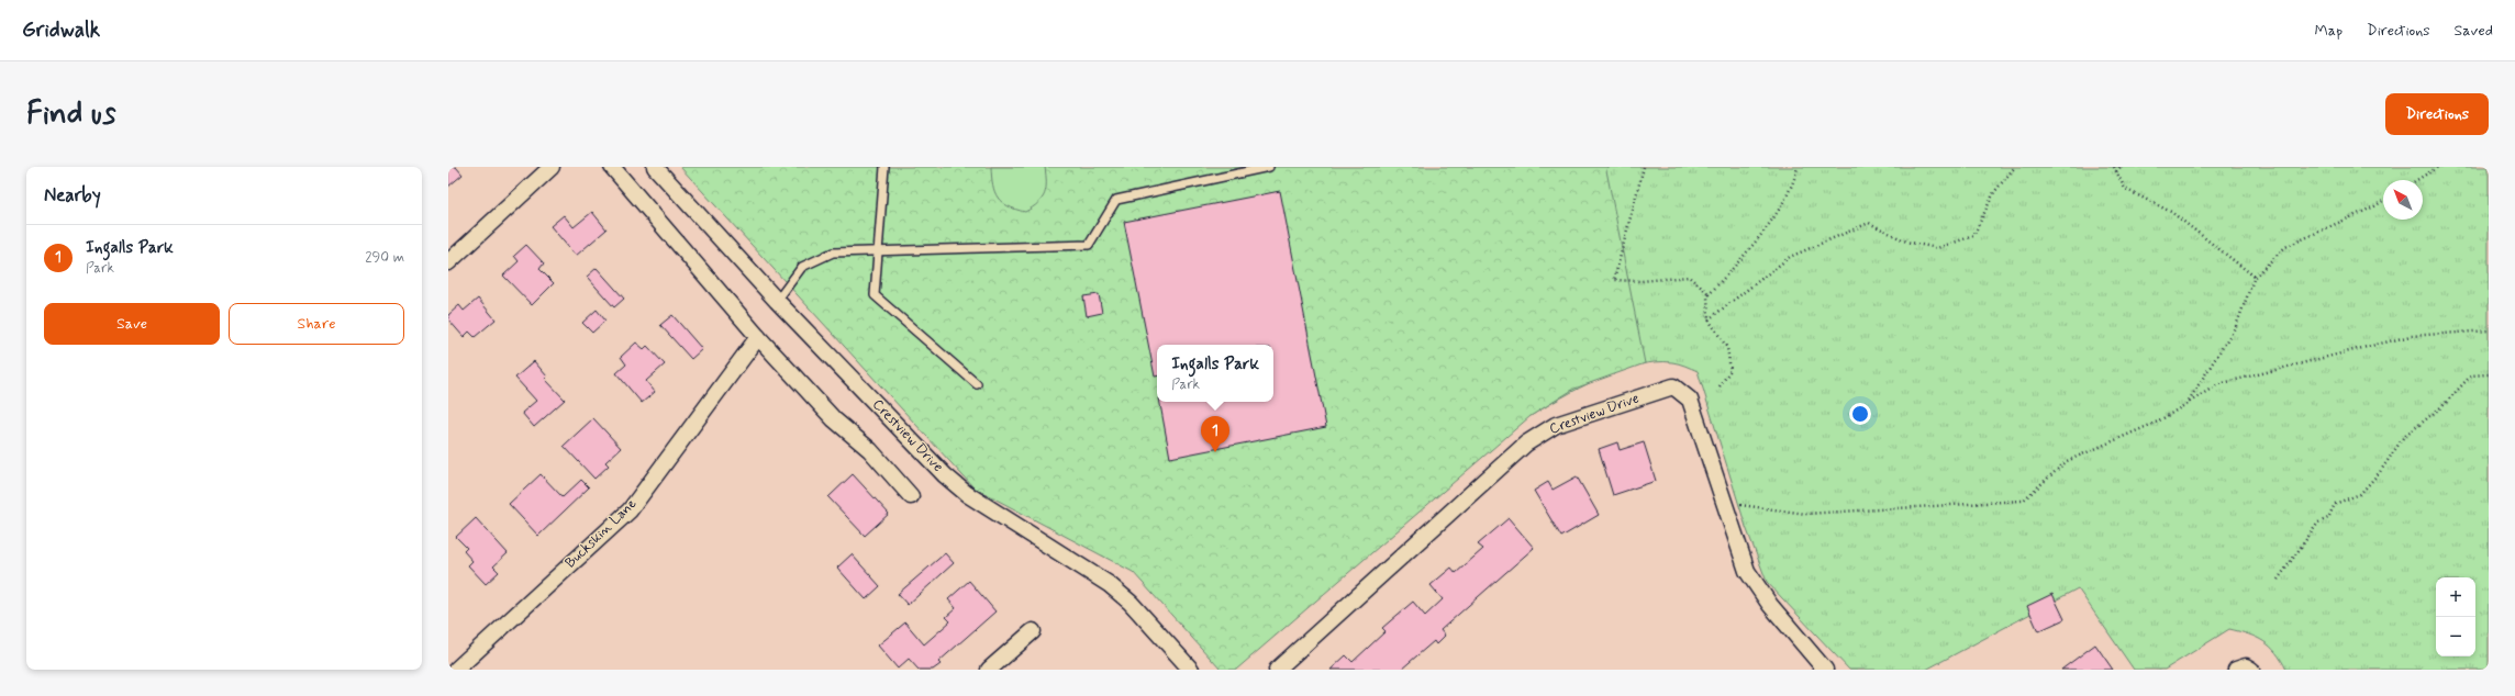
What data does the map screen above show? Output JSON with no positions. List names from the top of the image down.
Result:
{
  "streets": {
    "street": ["Crestview Drive", "Buckskin Lane"]
  },
  "north": "top left",
  "page": {
    "header": "Gridwalk",
    "nav": ["Map", "Directions", "Saved"],
    "buttons": [
      "Directions",
      ["Save", "Share"]
    ],
    "title": "Find us",
    "heading": "Nearby",
    "list": [
      {
        "mark": "1",
        "name": "Ingalls Park",
        "note": "Park",
        "value": "290 m"
      }
    ],
    "popup": ["Ingalls Park", "Park"],
    "pins": "1",
    "map_buttons": ["+", "−"]
  }
}
